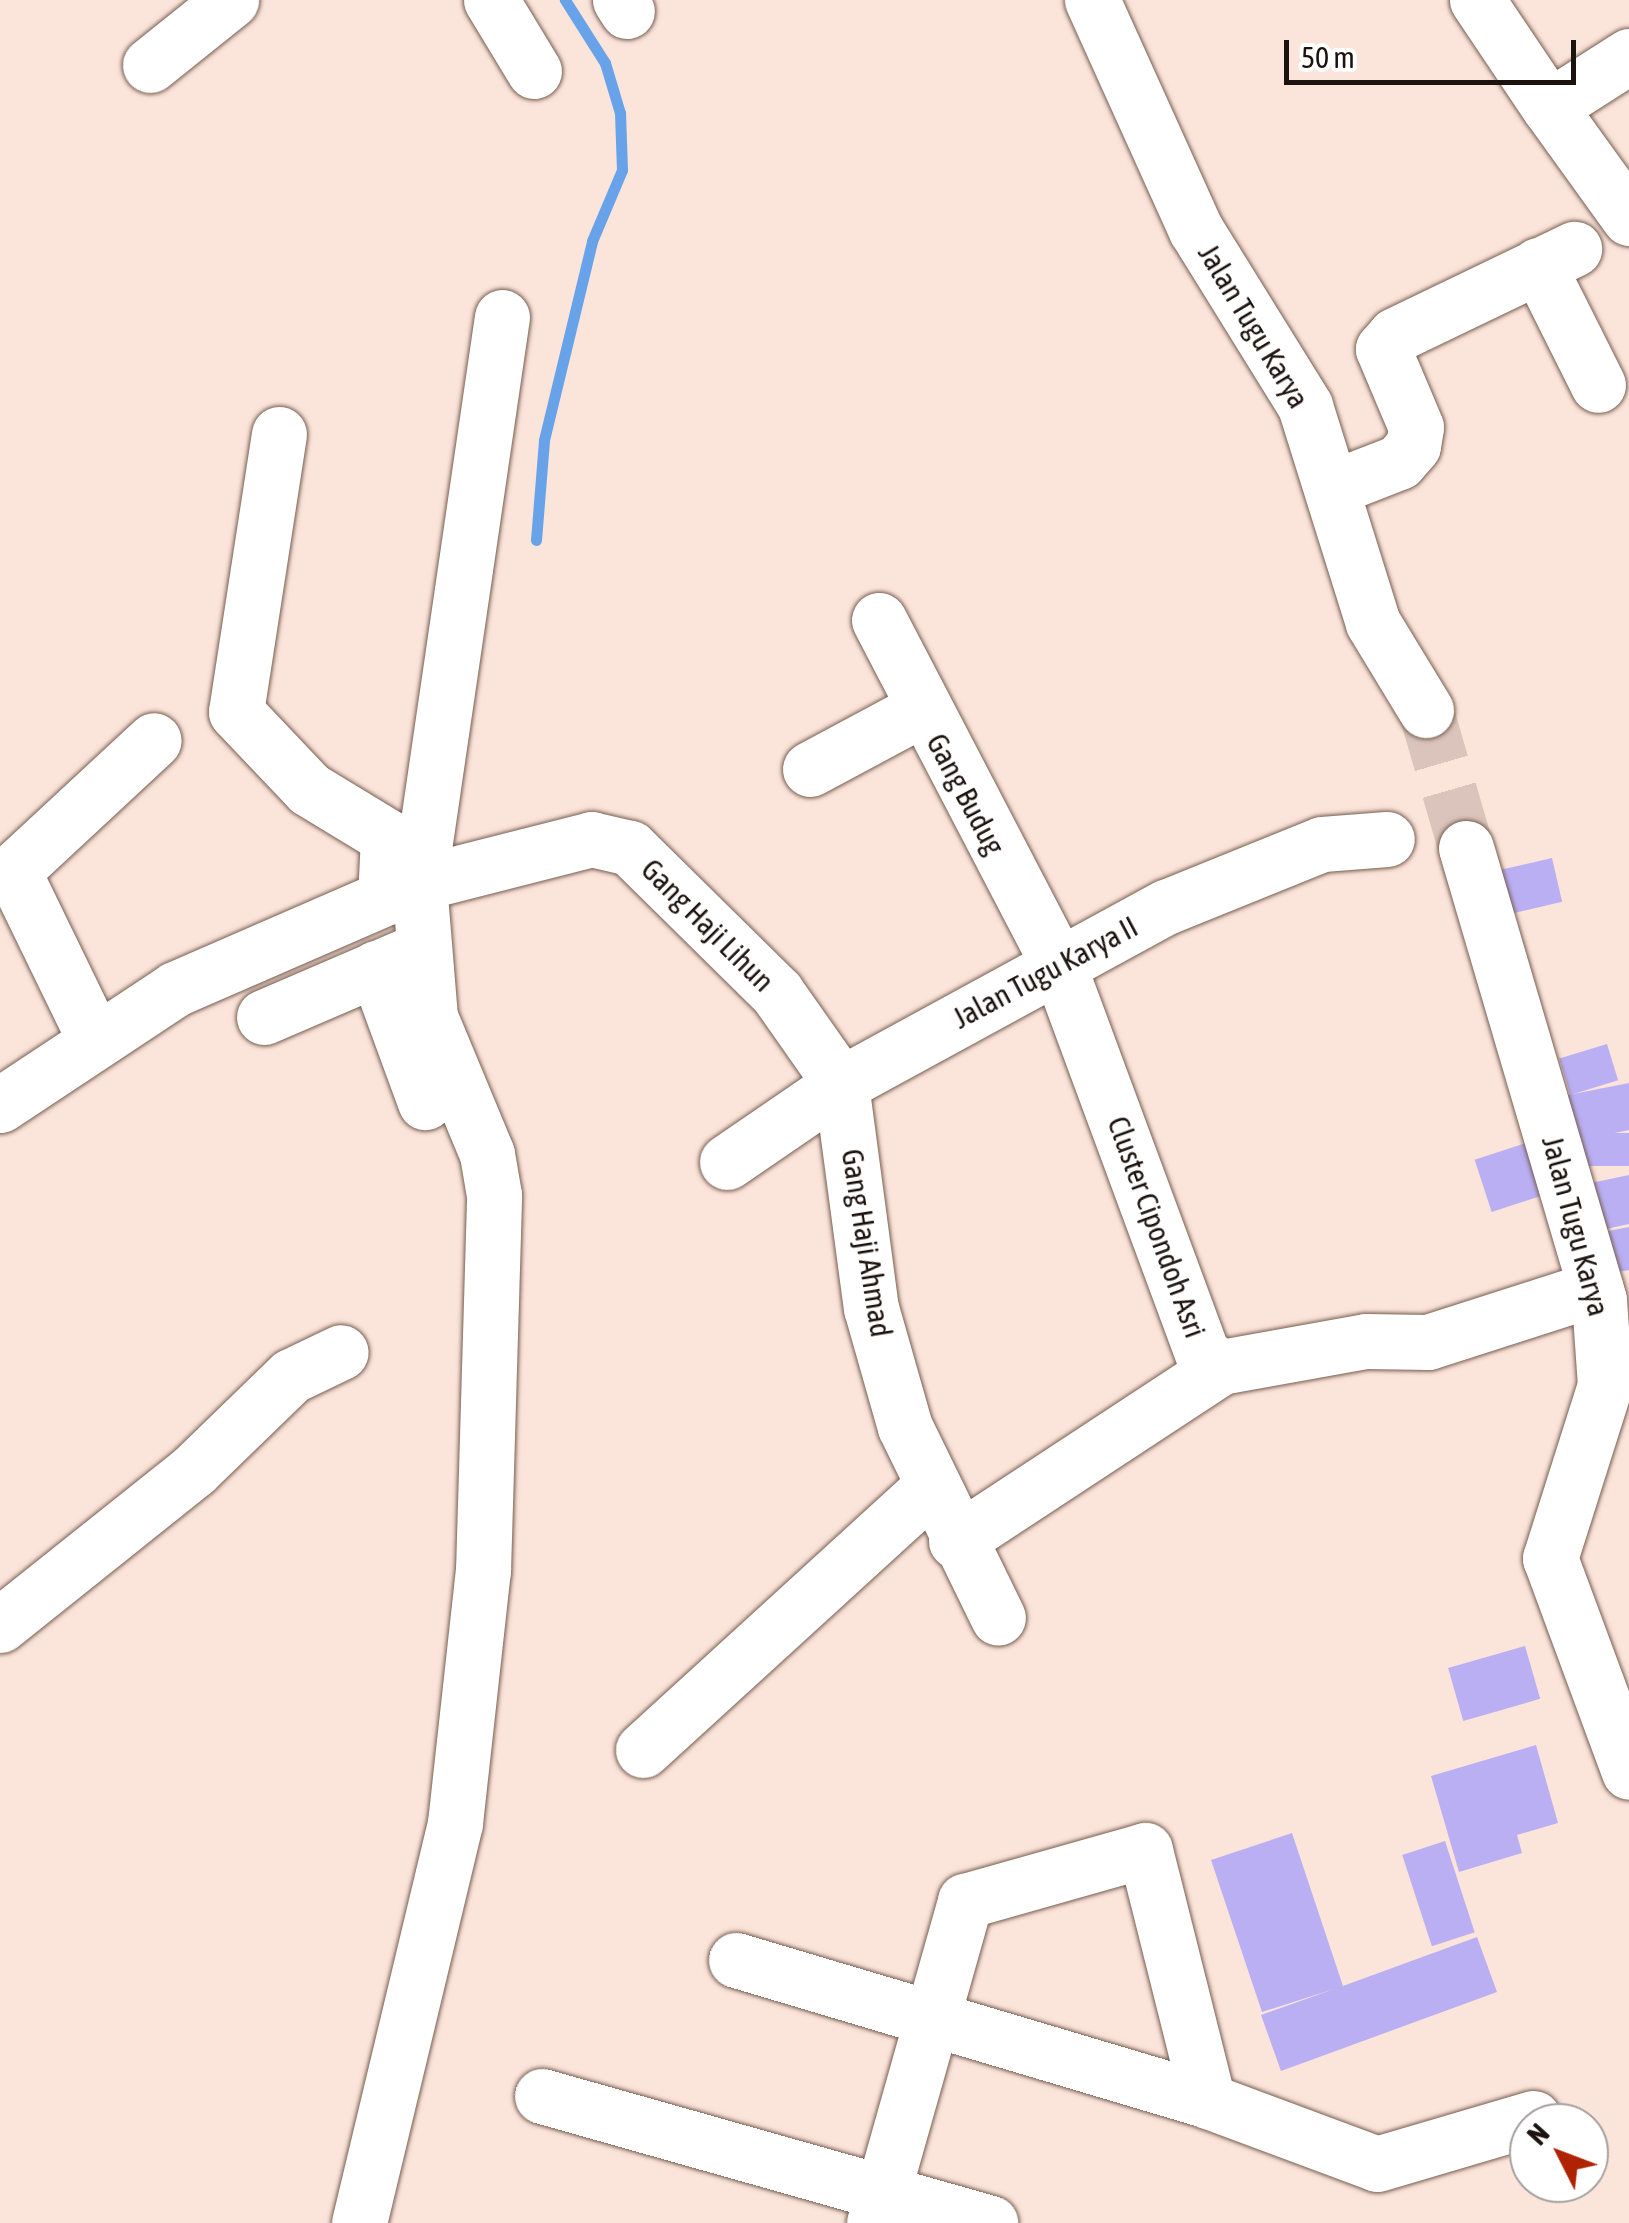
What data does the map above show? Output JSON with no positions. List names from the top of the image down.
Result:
{
  "streets": {
    "street": [
      "Jalan Tugu Karya",
      "Gang Budug",
      "Gang Haji Lihun",
      "Jalan Tugu Karya II",
      "Cluster Cipondoh Asri",
      "Gang Haji Ahmad"
    ]
  },
  "crossings": [
    ["Jalan Tugu Karya", "Cluster Cipondoh Asri"],
    ["Gang Budug", "Jalan Tugu Karya II"],
    ["Gang Budug", "Cluster Cipondoh Asri"],
    ["Gang Haji Lihun", "Jalan Tugu Karya II"],
    ["Gang Haji Lihun", "Gang Haji Ahmad"],
    ["Jalan Tugu Karya II", "Cluster Cipondoh Asri"],
    ["Jalan Tugu Karya II", "Gang Haji Ahmad"]
  ],
  "scale_bar": "50 m",
  "north": "top left"
}
